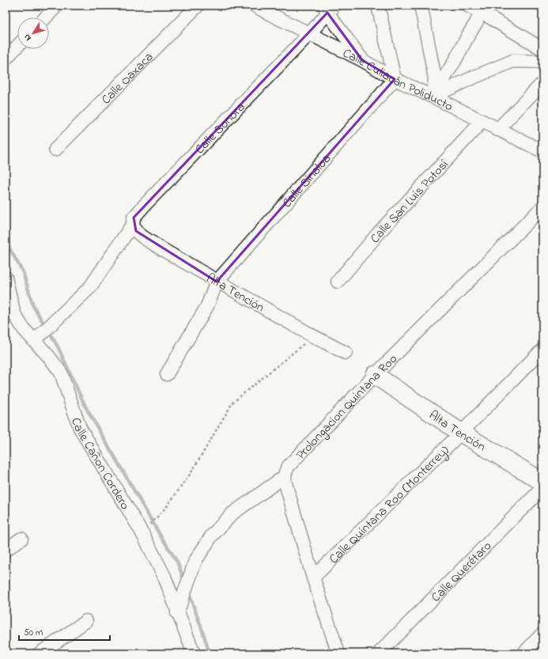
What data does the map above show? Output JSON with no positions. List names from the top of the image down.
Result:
{
  "streets": {
    "street": [
      "Calle Oaxaca",
      "Calle Culiacán Poliducto",
      "Calle Sonora",
      "Calle Sinaloa",
      "Calle San Luis Potosí",
      "Alta Tención",
      "Prolongacion Quintana Roo",
      "Calle Cañon Cordero",
      "Calle Quintana Roo (Monterrey)",
      "Calle Querétaro"
    ]
  },
  "crossings": [
    ["Calle Culiacán Poliducto", "Calle Sonora"],
    ["Calle Culiacán Poliducto", "Calle Sinaloa"],
    ["Calle Culiacán Poliducto", "Calle San Luis Potosí"],
    ["Calle Sonora", "Alta Tención"],
    ["Calle Sonora", "Calle Cañon Cordero"],
    ["Calle Sinaloa", "Alta Tención"],
    ["Alta Tención", "Prolongacion Quintana Roo"],
    ["Alta Tención", "Calle Quintana Roo (Monterrey)"]
  ],
  "scale_bar": "50 m",
  "north": "bottom left"
}
